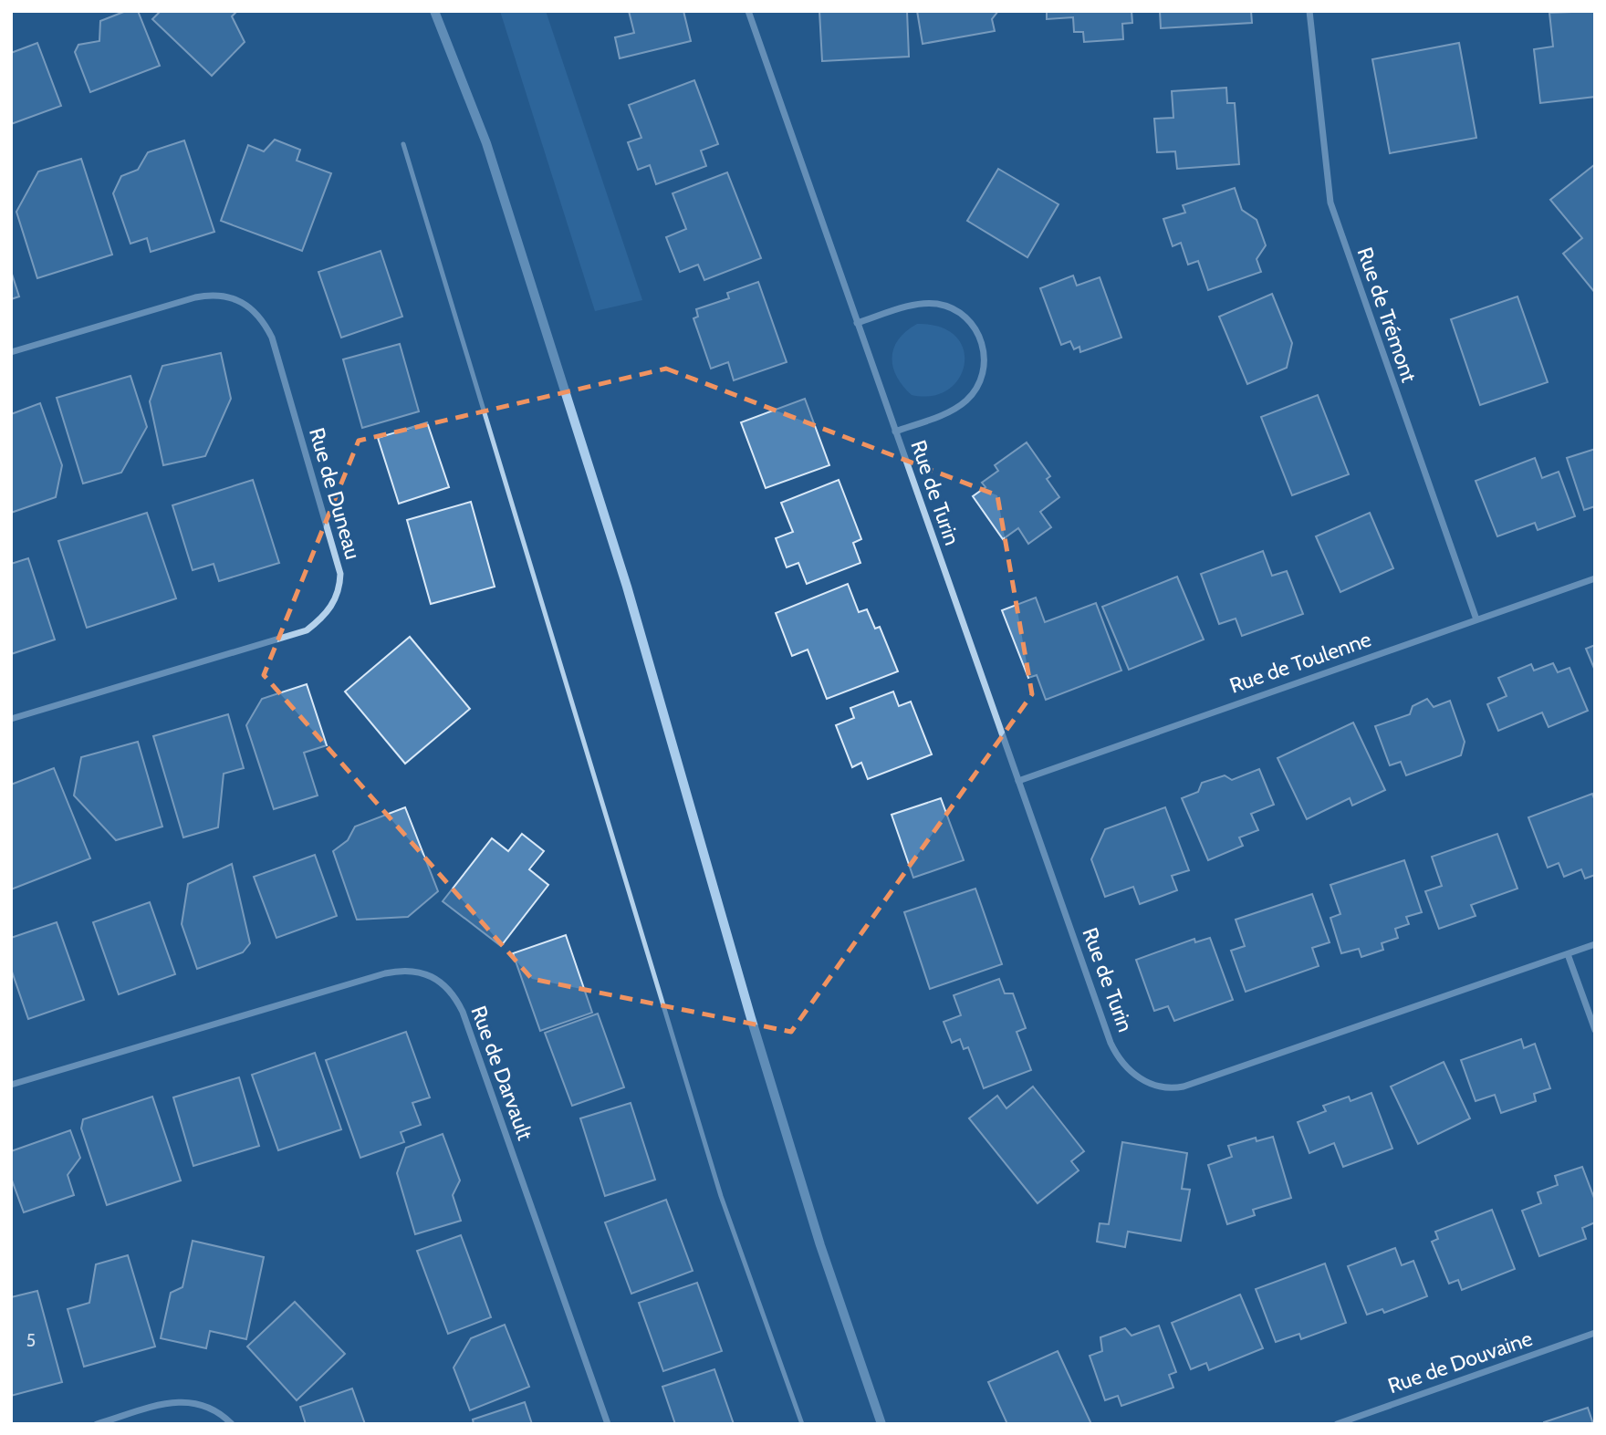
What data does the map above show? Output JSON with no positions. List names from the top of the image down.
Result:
{
  "streets": {
    "street": [
      "Rue de Trémont",
      "Rue de Turin",
      "Rue de Duneau",
      "Rue de Toulenne",
      "Rue de Darvault",
      "Rue de Douvaine"
    ]
  },
  "crossings": [
    ["Rue de Trémont", "Rue de Toulenne"],
    ["Rue de Turin", "Rue de Toulenne"]
  ],
  "house_numbers": ["5"]
}
